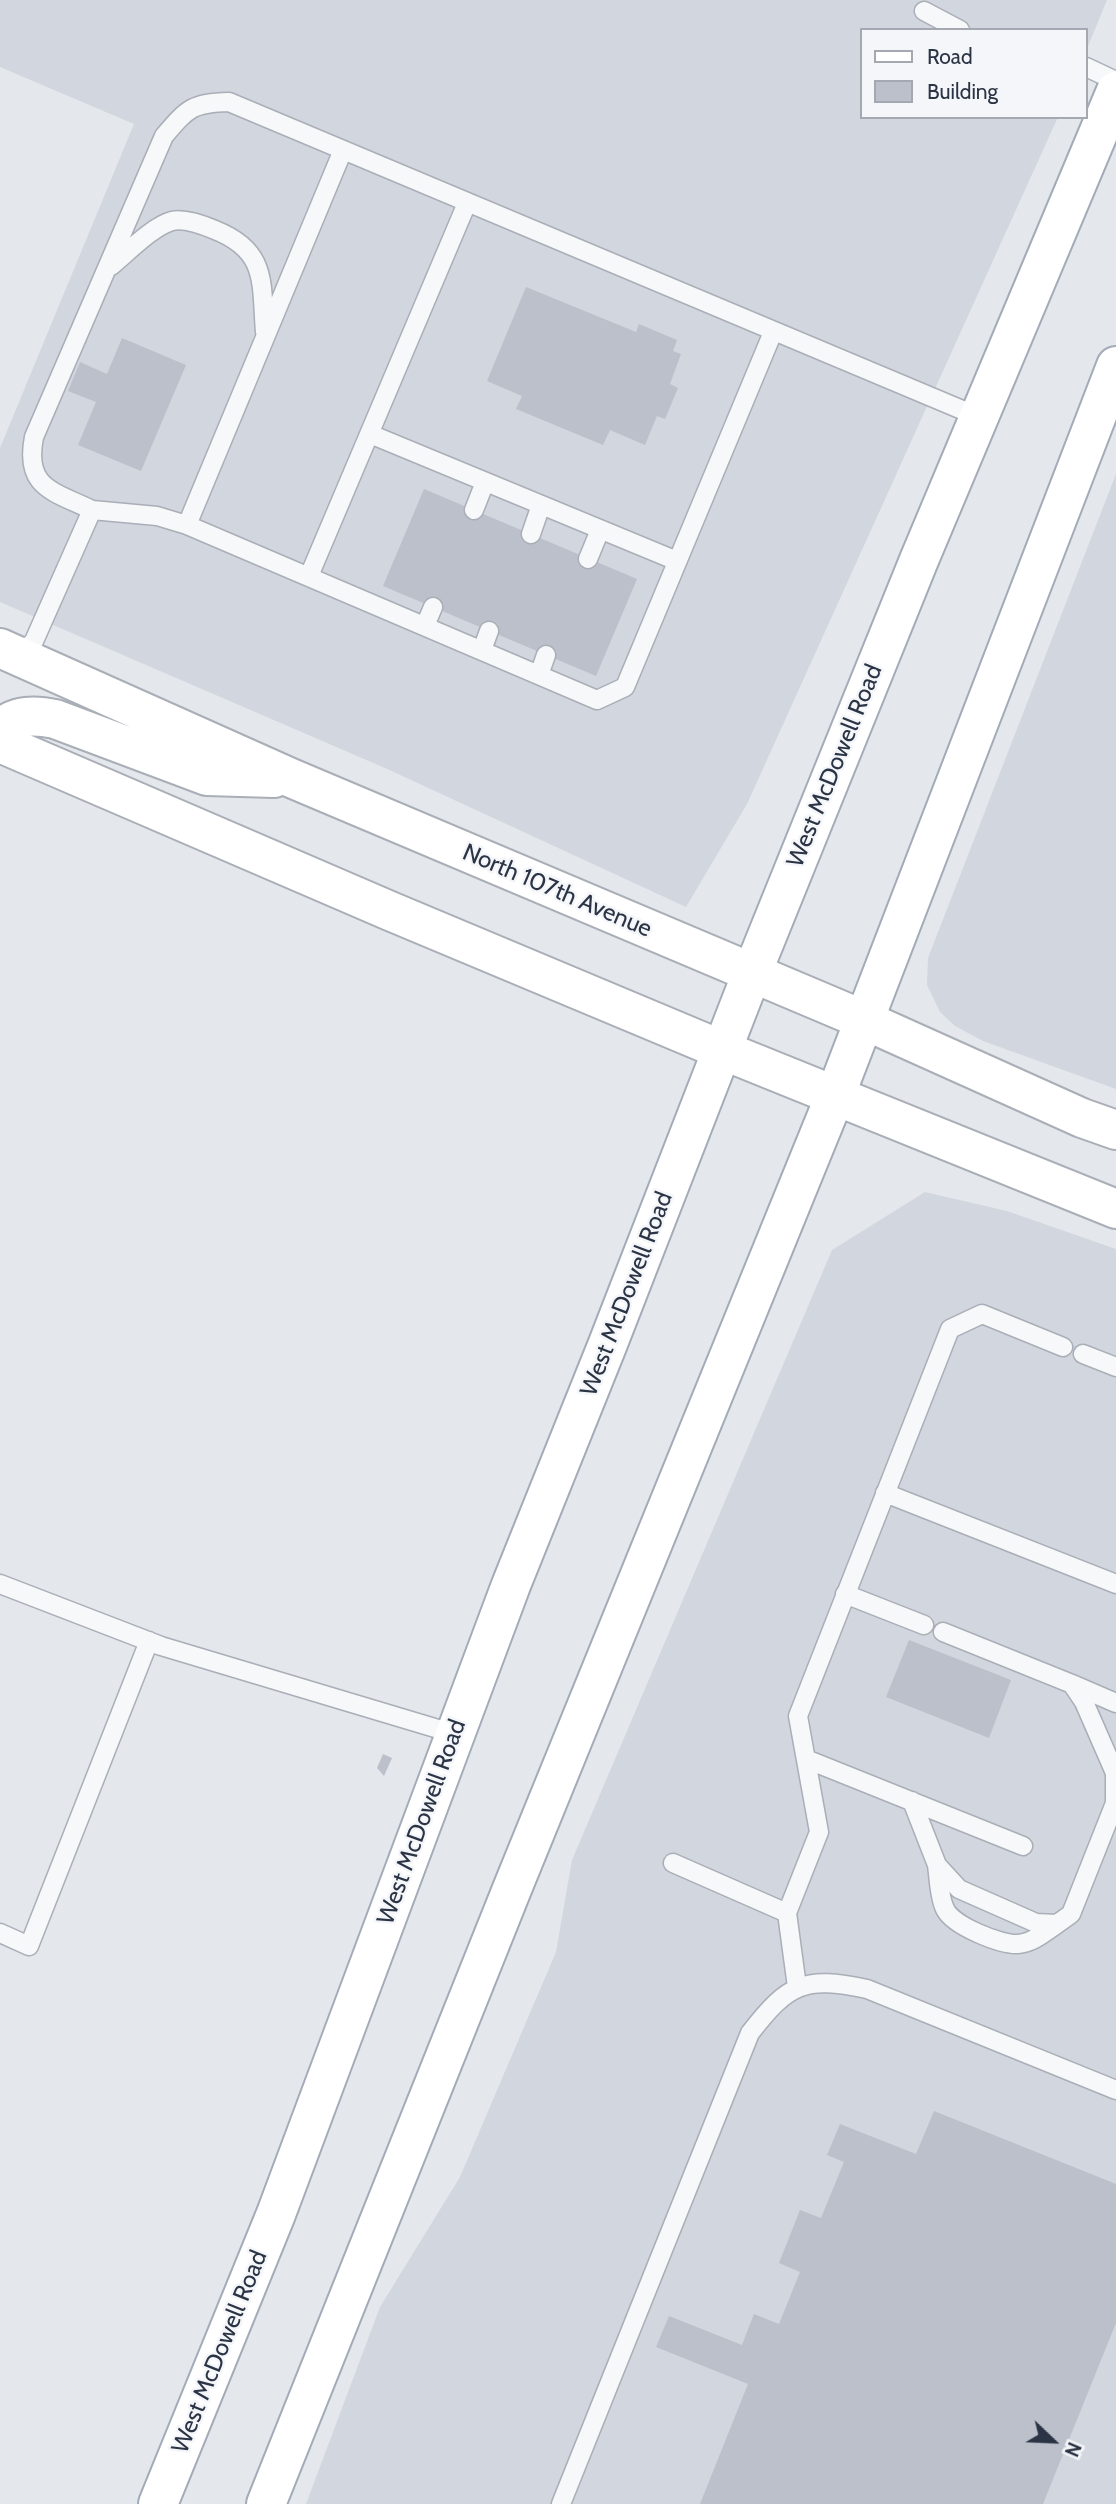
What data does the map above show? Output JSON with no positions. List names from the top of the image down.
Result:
{
  "streets": {
    "main road": ["West McDowell Road", "North 107th Avenue"]
  },
  "crossings": [
    ["West McDowell Road", "North 107th Avenue"]
  ],
  "legend": ["Road", "Building"],
  "north": "bottom right"
}
